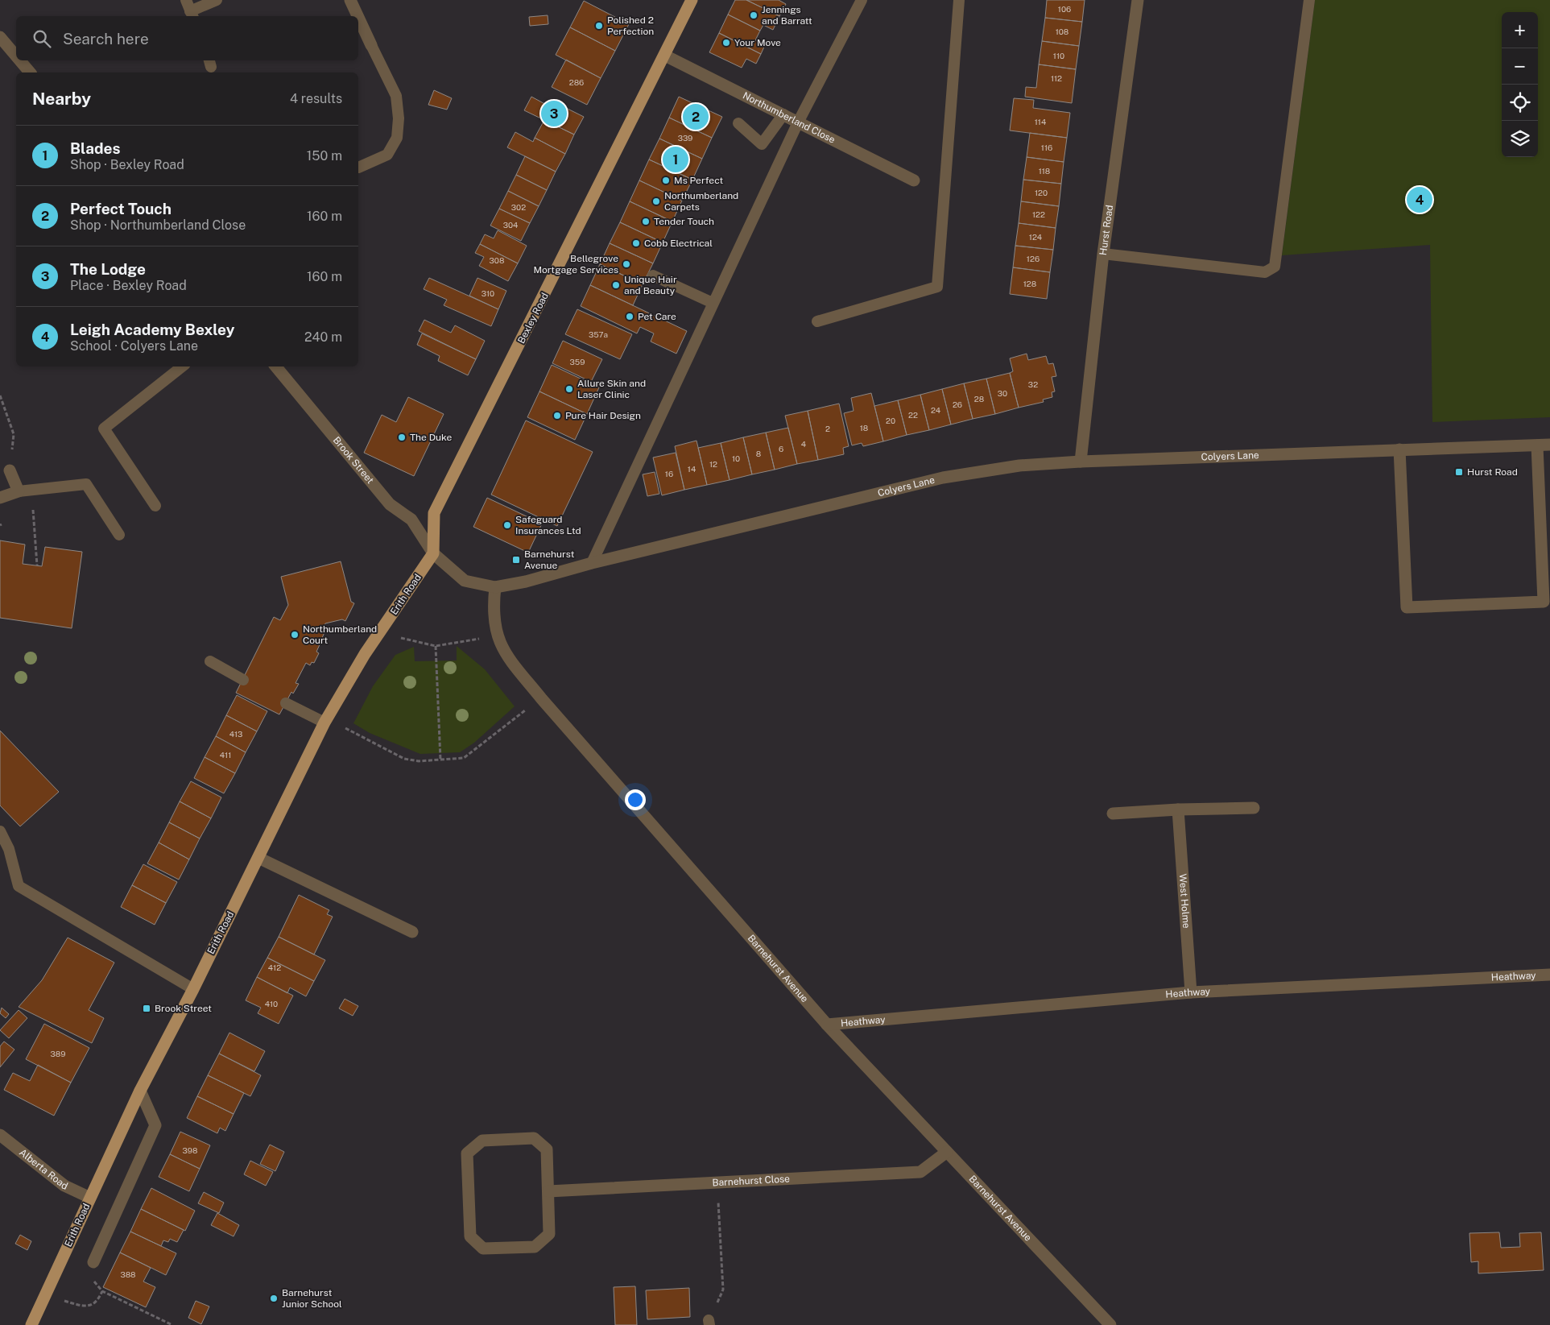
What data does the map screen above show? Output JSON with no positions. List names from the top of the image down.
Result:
{
  "streets": {
    "main road": ["Bexley Road", "Erith Road"],
    "street": [
      "Northumberland Close",
      "Hurst Road",
      "Colyers Lane",
      "Brook Street",
      "West Holme",
      "Barnehurst Avenue",
      "Heathway",
      "Alberta Road",
      "Barnehurst Close"
    ]
  },
  "crossings": [
    ["Northumberland Close", "Bexley Road"],
    ["Hurst Road", "Colyers Lane"],
    ["Bexley Road", "Colyers Lane"],
    ["Bexley Road", "Brook Street"],
    ["Bexley Road", "Erith Road"],
    ["Colyers Lane", "Brook Street"],
    ["Colyers Lane", "Erith Road"],
    ["Colyers Lane", "Barnehurst Avenue"],
    ["Brook Street", "Erith Road"],
    ["Erith Road", "Alberta Road"],
    ["West Holme", "Heathway"],
    ["Barnehurst Avenue", "Heathway"],
    ["Barnehurst Avenue", "Barnehurst Close"]
  ],
  "places": {
    "other": [
      "Jennings and Barratt",
      "Polished 2 Perfection",
      "Your Move",
      "Ms Perfect",
      "Northumberland Carpets",
      "Tender Touch",
      "Cobb Electrical",
      "Bellegrove Mortgage Services",
      "Unique Hair and Beauty",
      "Pet Care",
      "Allure Skin and Laser Clinic",
      "Pure Hair Design",
      "The Duke",
      "Safeguard Insurances Ltd",
      "Northumberland Court",
      "Barnehurst Junior School"
    ],
    "transit": ["Hurst Road", "Barnehurst Avenue", "Brook Street"]
  },
  "house_numbers": [
    "106",
    "108",
    "110",
    "112",
    "286",
    "114",
    "339",
    "116",
    "118",
    "120",
    "302",
    "122",
    "304",
    "124",
    "126",
    "308",
    "128",
    "310",
    "357a",
    "359",
    "32",
    "30",
    "28",
    "26",
    "24",
    "22",
    "20",
    "18",
    "2",
    "4",
    "6",
    "8",
    "10",
    "12",
    "14",
    "16",
    "413",
    "411",
    "412",
    "410",
    "389",
    "398",
    "388"
  ],
  "page": {
    "map_buttons": ["+", "−"],
    "search": "Search here",
    "heading": ["Nearby", "4 results"],
    "pins": [
      "3",
      "2",
      "1",
      "4"
    ],
    "list": [
      {
        "mark": "1",
        "name": "Blades",
        "note": "Shop · Bexley Road",
        "value": "150 m"
      },
      {
        "mark": "2",
        "name": "Perfect Touch",
        "note": "Shop · Northumberland Close",
        "value": "160 m"
      },
      {
        "mark": "3",
        "name": "The Lodge",
        "note": "Place · Bexley Road",
        "value": "160 m"
      },
      {
        "mark": "4",
        "name": "Leigh Academy Bexley",
        "note": "School · Colyers Lane",
        "value": "240 m"
      }
    ]
  }
}
